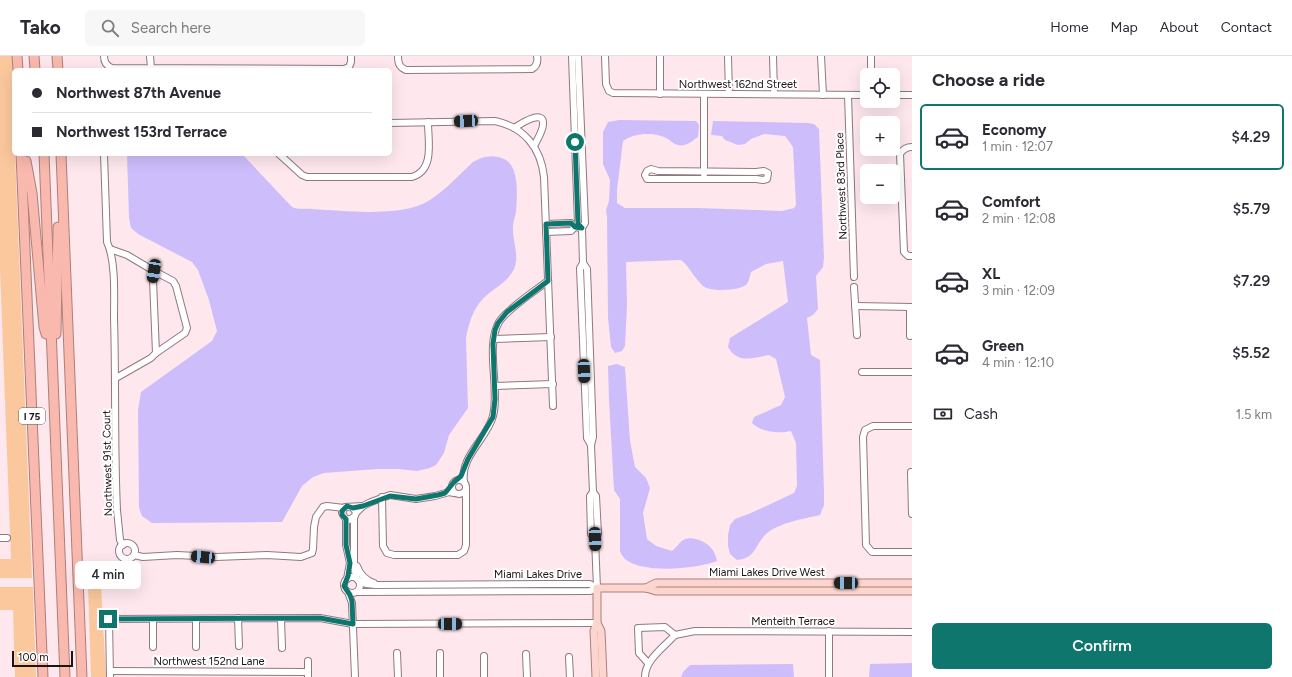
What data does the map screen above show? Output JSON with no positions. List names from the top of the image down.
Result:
{
  "streets": {
    "highway": ["I 75"],
    "main road": ["Miami Lakes Drive West"],
    "street": [
      "Northwest 162nd Street",
      "Northwest 83rd Place",
      "Northwest 91st Court",
      "Miami Lakes Drive",
      "Menteith Terrace",
      "Northwest 152nd Lane"
    ]
  },
  "crossings": [
    ["Northwest 162nd Street", "Northwest 83rd Place"],
    ["Miami Lakes Drive West", "Miami Lakes Drive"]
  ],
  "scale_bar": "100 m",
  "page": {
    "header": "Tako",
    "search": "Search here",
    "nav": [
      "Home",
      "Map",
      "About",
      "Contact"
    ],
    "heading": "Choose a ride",
    "map_buttons": ["+", "−"],
    "banner": ["Northwest 87th Avenue", "Northwest 153rd Terrace"],
    "list": [
      {
        "name": "Economy",
        "note": "1 min · 12:07",
        "value": "$4.29"
      },
      {
        "name": "Comfort",
        "note": "2 min · 12:08",
        "value": "$5.79"
      },
      {
        "name": "XL",
        "note": "3 min · 12:09",
        "value": "$7.29"
      },
      {
        "name": "Green",
        "note": "4 min · 12:10",
        "value": "$5.52"
      }
    ],
    "pay": ["Cash", "1.5 km"],
    "bubble": "4 min",
    "buttons": "Confirm",
    "scale": "100 m"
  }
}
